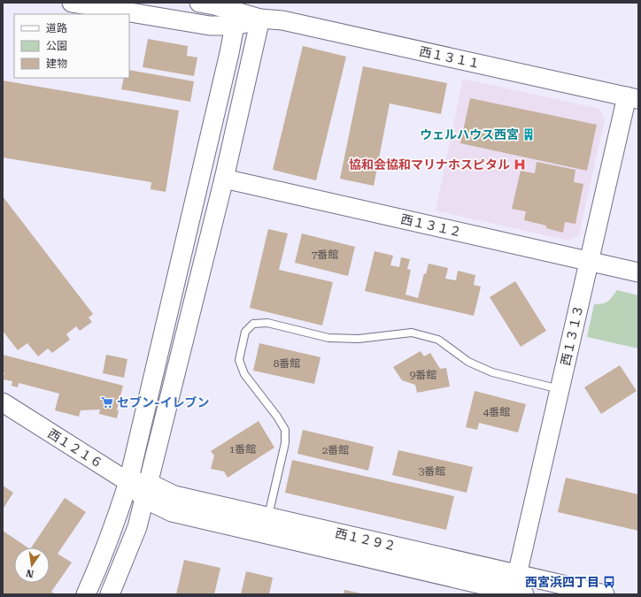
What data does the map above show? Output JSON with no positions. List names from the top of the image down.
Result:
{
  "streets": {
    "street": [
      "西１３１１",
      "西１３１２",
      "西１３１３",
      "西１２１６",
      "西１２９２"
    ]
  },
  "crossings": [
    ["西１３１１", "西１３１３"],
    ["西１３１２", "西１３１３"],
    ["西１３１３", "西１２９２"],
    ["西１２１６", "西１２９２"]
  ],
  "places": {
    "building": ["ウェルハウス西宮"],
    "hospital": ["協和会協和マリナホスピタル"],
    "supermarket": ["セブン-イレブン"],
    "bus stop": ["西宮浜四丁目"]
  },
  "house_numbers": [
    "7番館",
    "8番館",
    "9番館",
    "4番館",
    "1番館",
    "2番館",
    "3番館"
  ],
  "legend": ["道路", "公園", "建物"],
  "north": "bottom"
}
